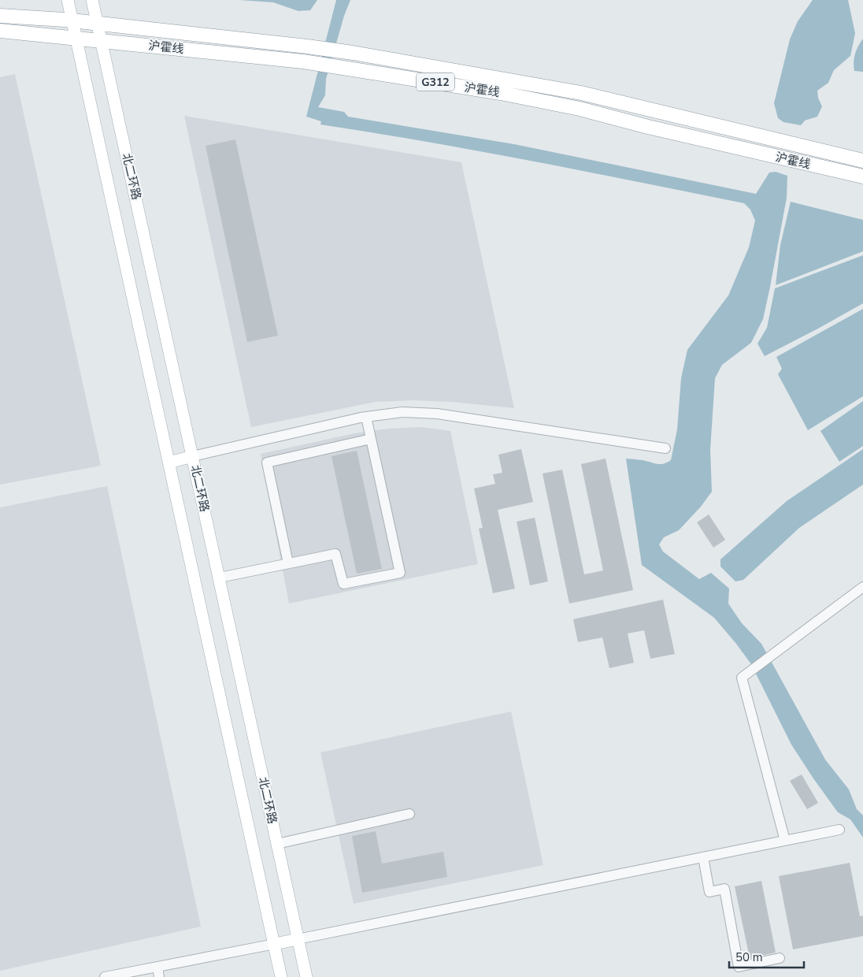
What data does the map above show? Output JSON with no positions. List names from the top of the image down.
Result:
{
  "streets": {
    "highway": ["沪霍线", "G312"],
    "main road": ["北二环路"]
  },
  "crossings": [
    ["沪霍线", "北二环路"]
  ],
  "scale_bar": "50 m"
}
